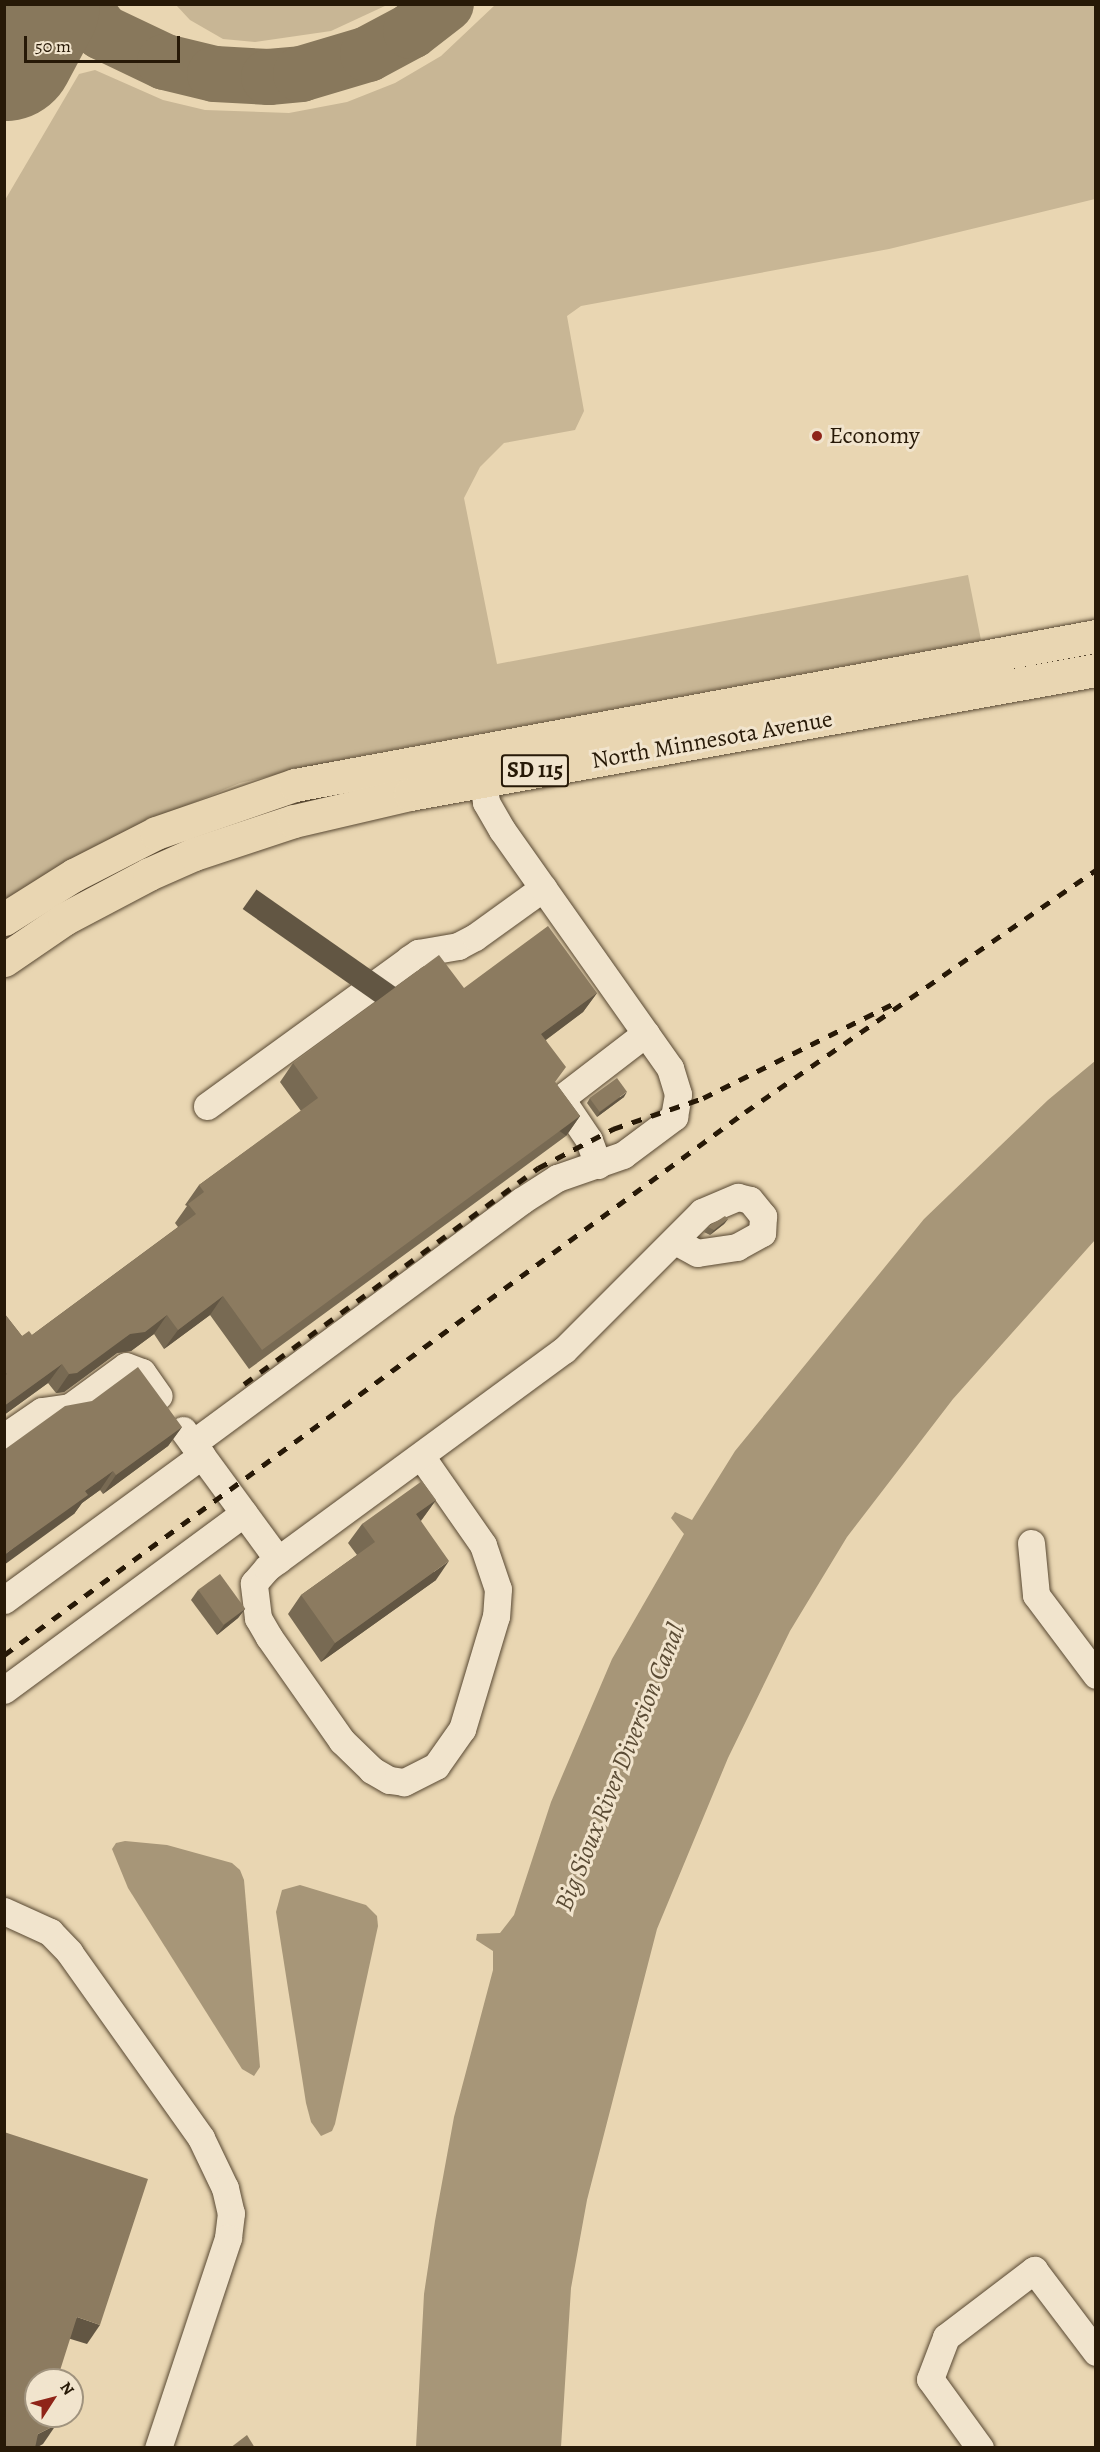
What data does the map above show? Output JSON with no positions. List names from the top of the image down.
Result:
{
  "streets": {
    "main road": ["North Minnesota Avenue", "SD 115"]
  },
  "water": ["Big Sioux River Diversion Canal"],
  "places": ["Economy"],
  "scale_bar": "50 m",
  "north": "top right"
}
